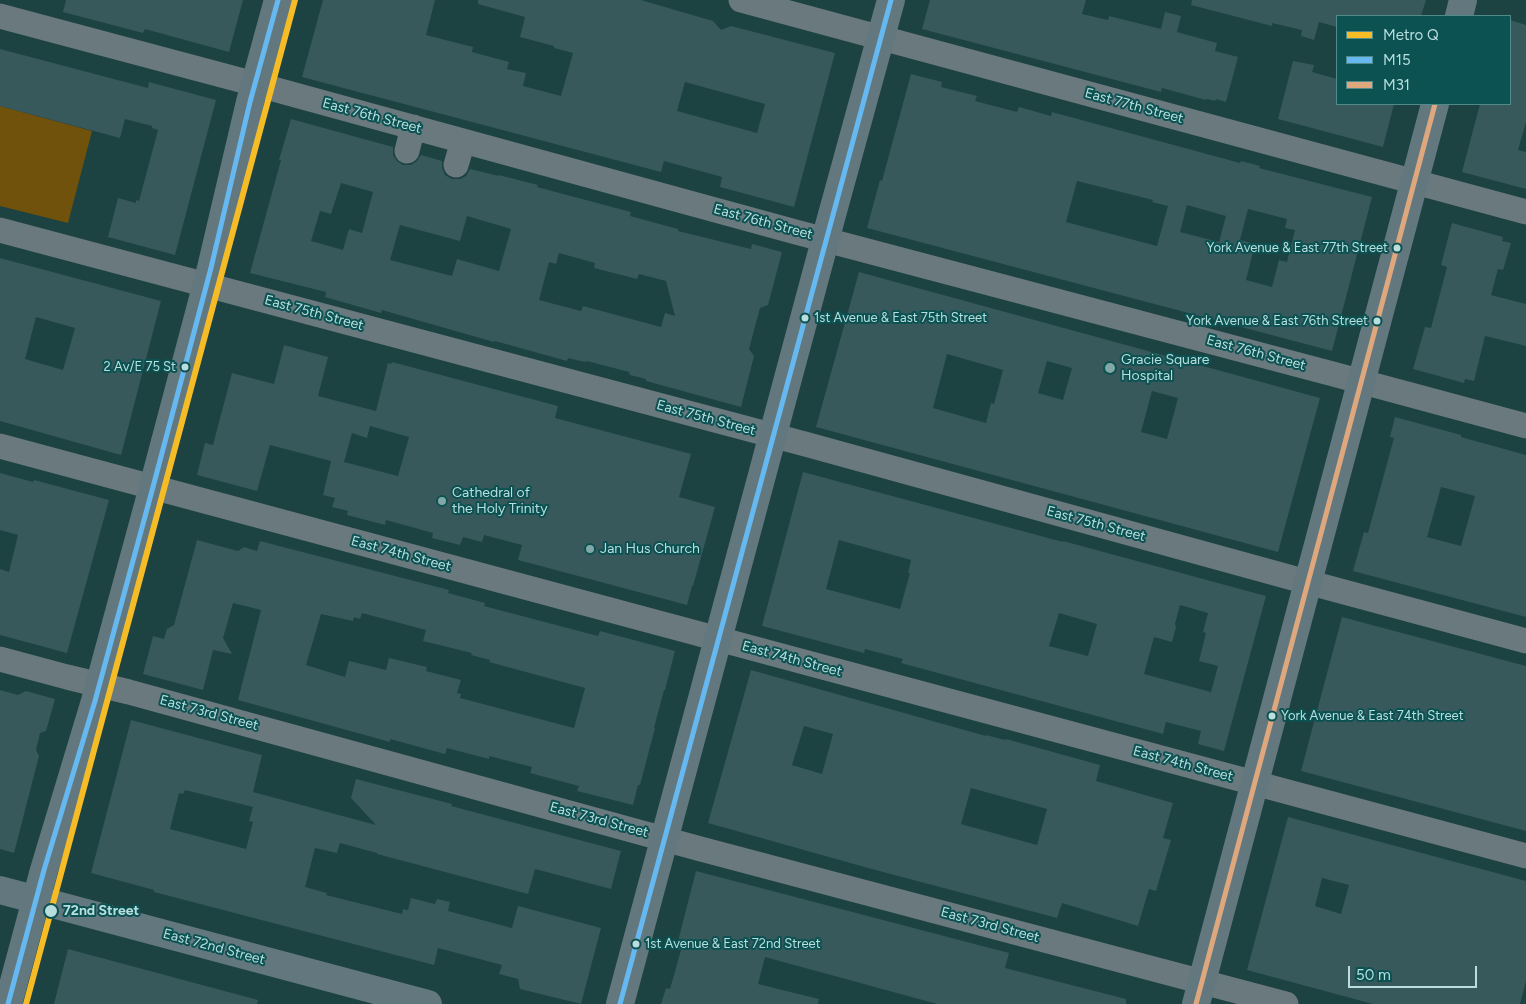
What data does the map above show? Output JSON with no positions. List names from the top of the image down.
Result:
{
  "streets": {
    "main road": ["East 72nd Street"],
    "street": [
      "East 77th Street",
      "East 76th Street",
      "East 75th Street",
      "East 74th Street",
      "East 73rd Street"
    ]
  },
  "places": [
    "York Avenue & East 77th Street",
    "1st Avenue & East 75th Street",
    "York Avenue & East 76th Street",
    "2 Av/E 75 St",
    "Gracie Square Hospital",
    "Cathedral of the Holy Trinity",
    "Jan Hus Church",
    "York Avenue & East 74th Street",
    "72nd Street",
    "1st Avenue & East 72nd Street"
  ],
  "lines": ["metro line Q", "transit line M15", "transit line M31"],
  "legend": ["Metro Q", "M15", "M31"],
  "scale_bar": "50 m"
}
